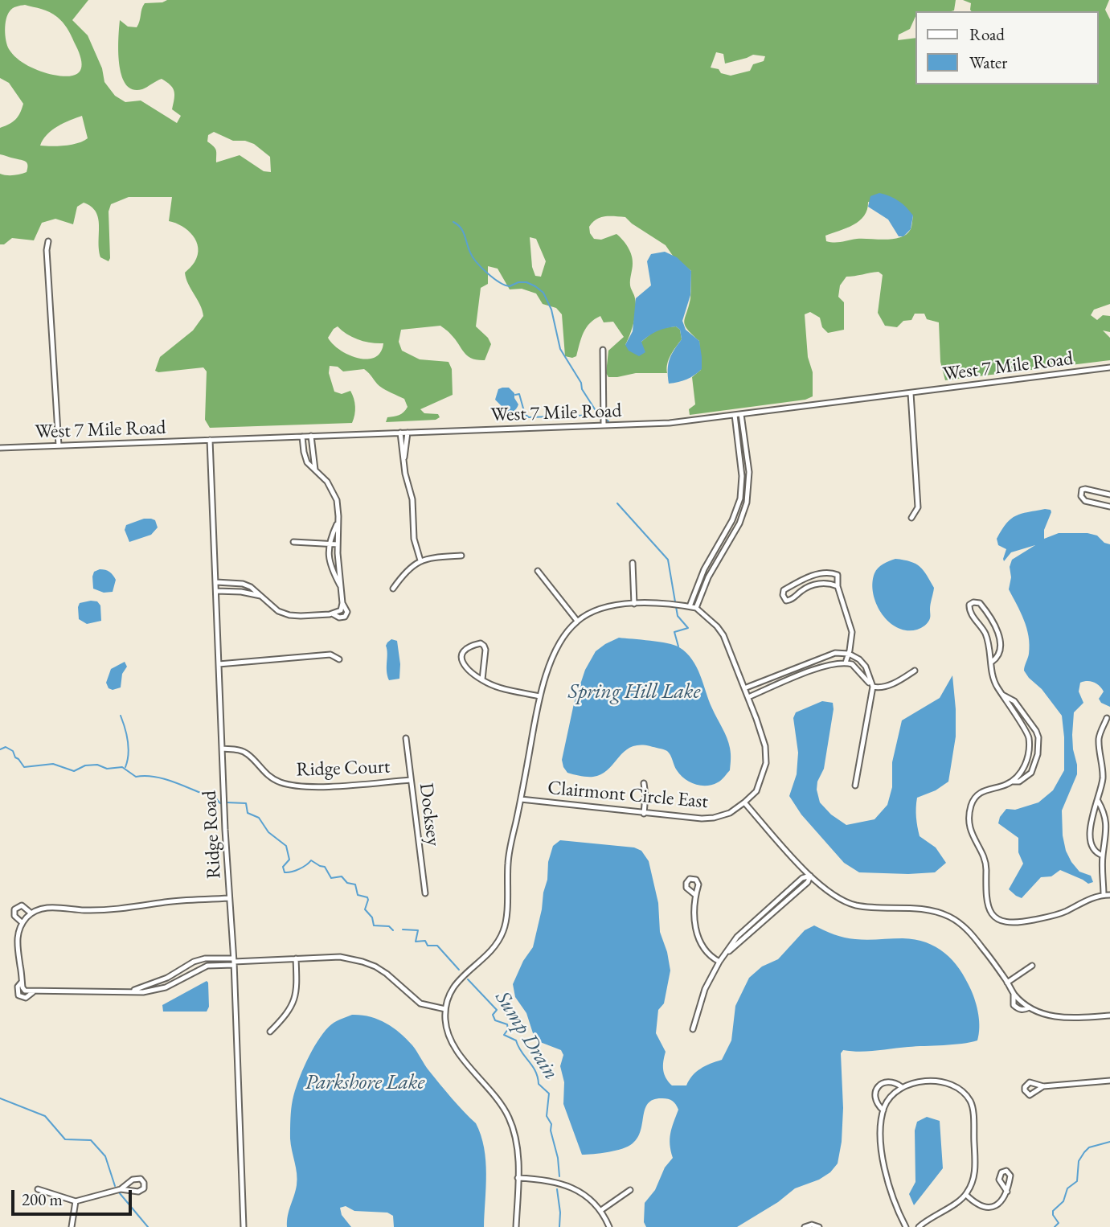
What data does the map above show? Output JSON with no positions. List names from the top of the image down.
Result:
{
  "streets": {
    "street": [
      "West 7 Mile Road",
      "Ridge Court",
      "Clairmont Circle East",
      "Docksey",
      "Ridge Road"
    ]
  },
  "crossings": [
    ["West 7 Mile Road", "Ridge Road"],
    ["Ridge Court", "Docksey"],
    ["Ridge Court", "Ridge Road"]
  ],
  "water": ["Spring Hill Lake", "Sump Drain", "Parkshore Lake"],
  "legend": ["Road", "Water"],
  "scale_bar": "200 m"
}
